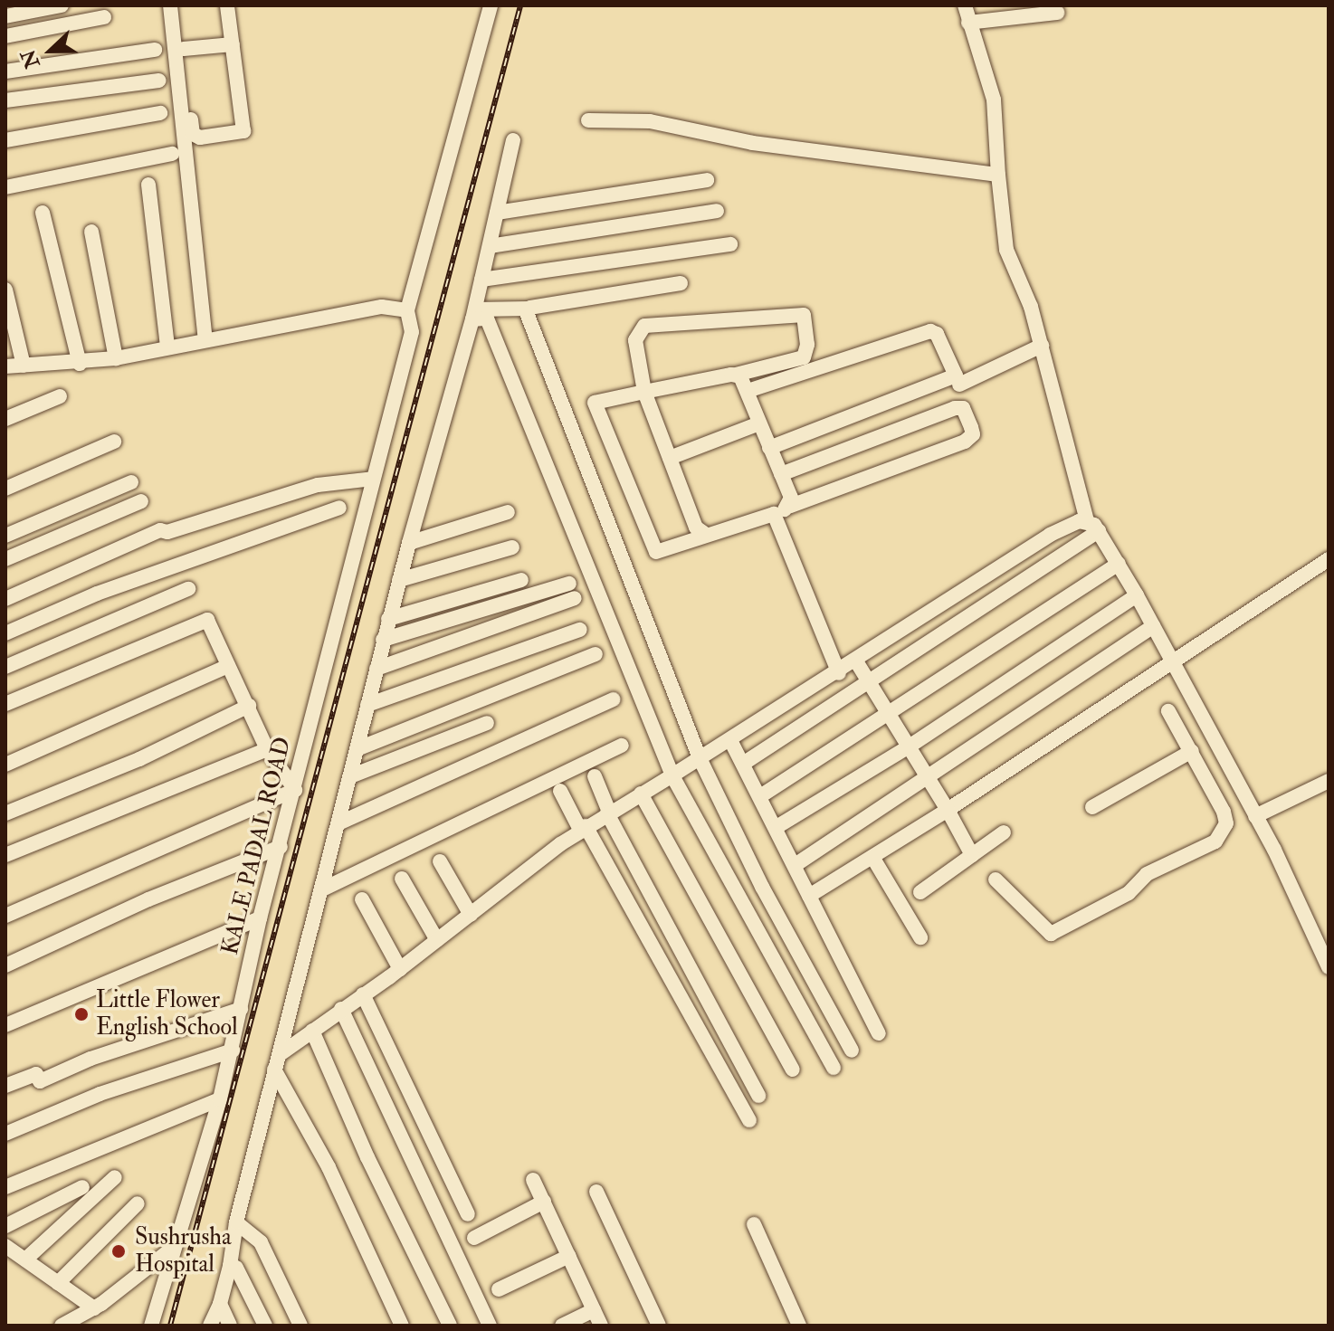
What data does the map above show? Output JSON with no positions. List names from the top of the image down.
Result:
{
  "streets": {
    "street": ["KALE PADAL ROAD"]
  },
  "places": ["Little Flower English School", "Sushrusha Hospital"],
  "north": "left"
}
